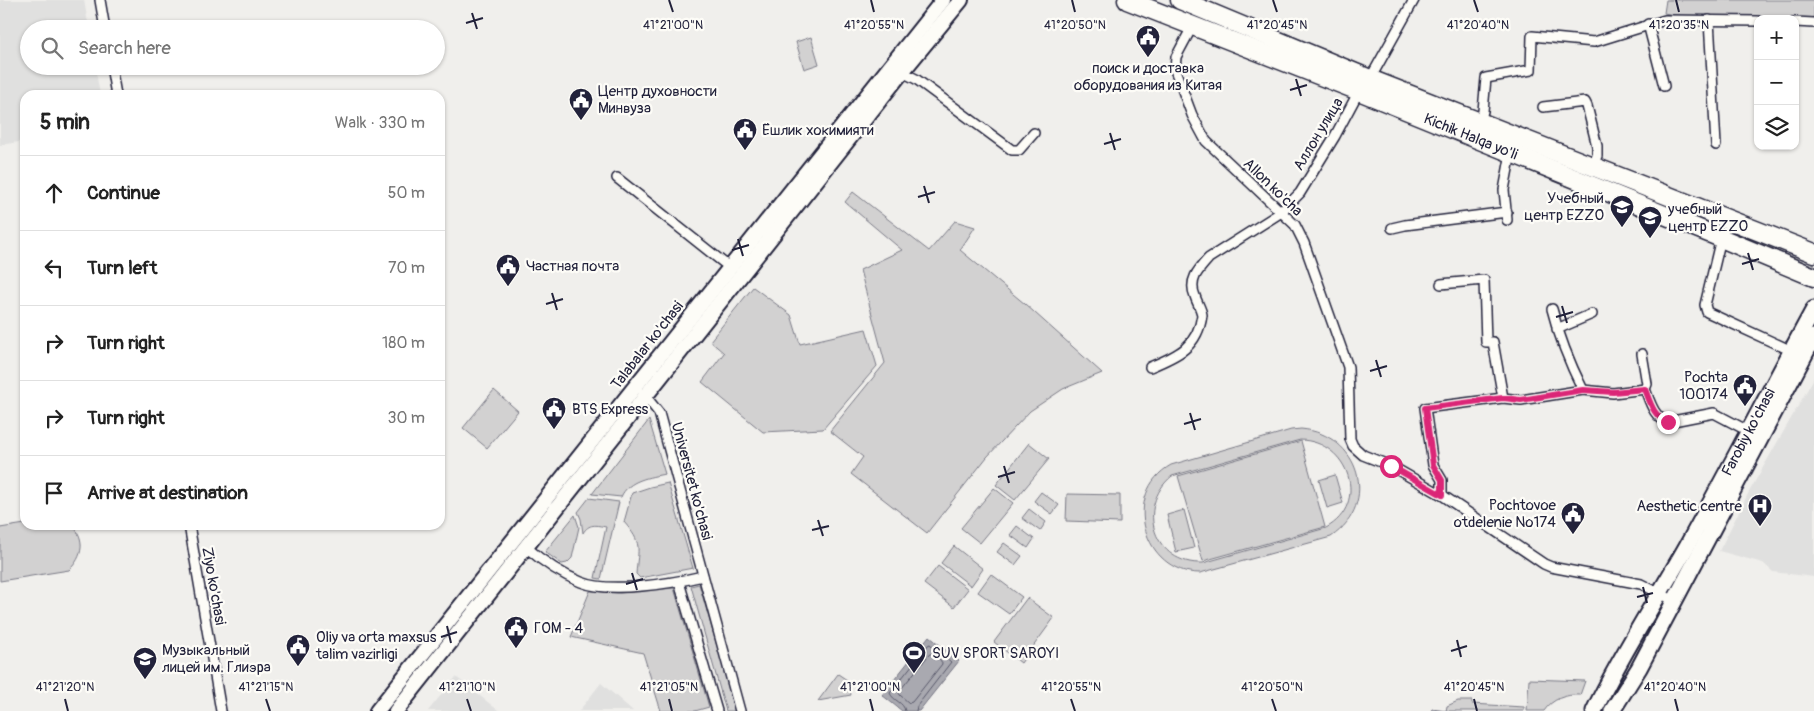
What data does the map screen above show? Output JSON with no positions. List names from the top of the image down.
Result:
{
  "streets": {
    "highway": ["Kichik Halqa yo'li"],
    "main road": ["Talabalar ko'chasi", "Farobiy ko'chasi"],
    "street": [
      "Аллон улица",
      "Allon ko'cha",
      "Universitet ko'chasi",
      "Ziyo ko'chasi"
    ]
  },
  "crossings": [
    ["Аллон улица", "Kichik Halqa yo'li"],
    ["Аллон улица", "Allon ko'cha"],
    ["Kichik Halqa yo'li", "Allon ko'cha"],
    ["Talabalar ko'chasi", "Universitet ko'chasi"]
  ],
  "places": {
    "public building": [
      "поиск и доставка оборудования из Китая",
      "Центр духовности Минвуза",
      "Ёшлик хокимияти",
      "Частная почта",
      "Pochta 100174",
      "BTS Express",
      "Pochtovoe otdelenie №174",
      "ГОМ - 4",
      "Oliy va orta maxsus talim vazirligi"
    ],
    "school or university": ["Учебный центр EZZO", "учебный центр ЕZZO", "Музыкальный лицей им. Глиэра"],
    "hospital": ["Aesthetic centre"],
    "sports": ["SUV SPORT SAROYI"]
  },
  "page": {
    "map_buttons": ["+", "−"],
    "search": "Search here",
    "heading": ["5 min", "Walk · 330 m"],
    "list": [
      ["Continue", "50 m"],
      ["Turn left", "70 m"],
      ["Turn right", "180 m"],
      ["Turn right", "30 m"],
      "Arrive at destination"
    ]
  },
  "coordinates": [
    "41°21'00\"N",
    "41°20'55\"N",
    "41°20'50\"N",
    "41°20'45\"N",
    "41°20'40\"N",
    "41°20'35\"N",
    "41°21'20\"N",
    "41°21'15\"N",
    "41°21'10\"N",
    "41°21'05\"N"
  ]
}
